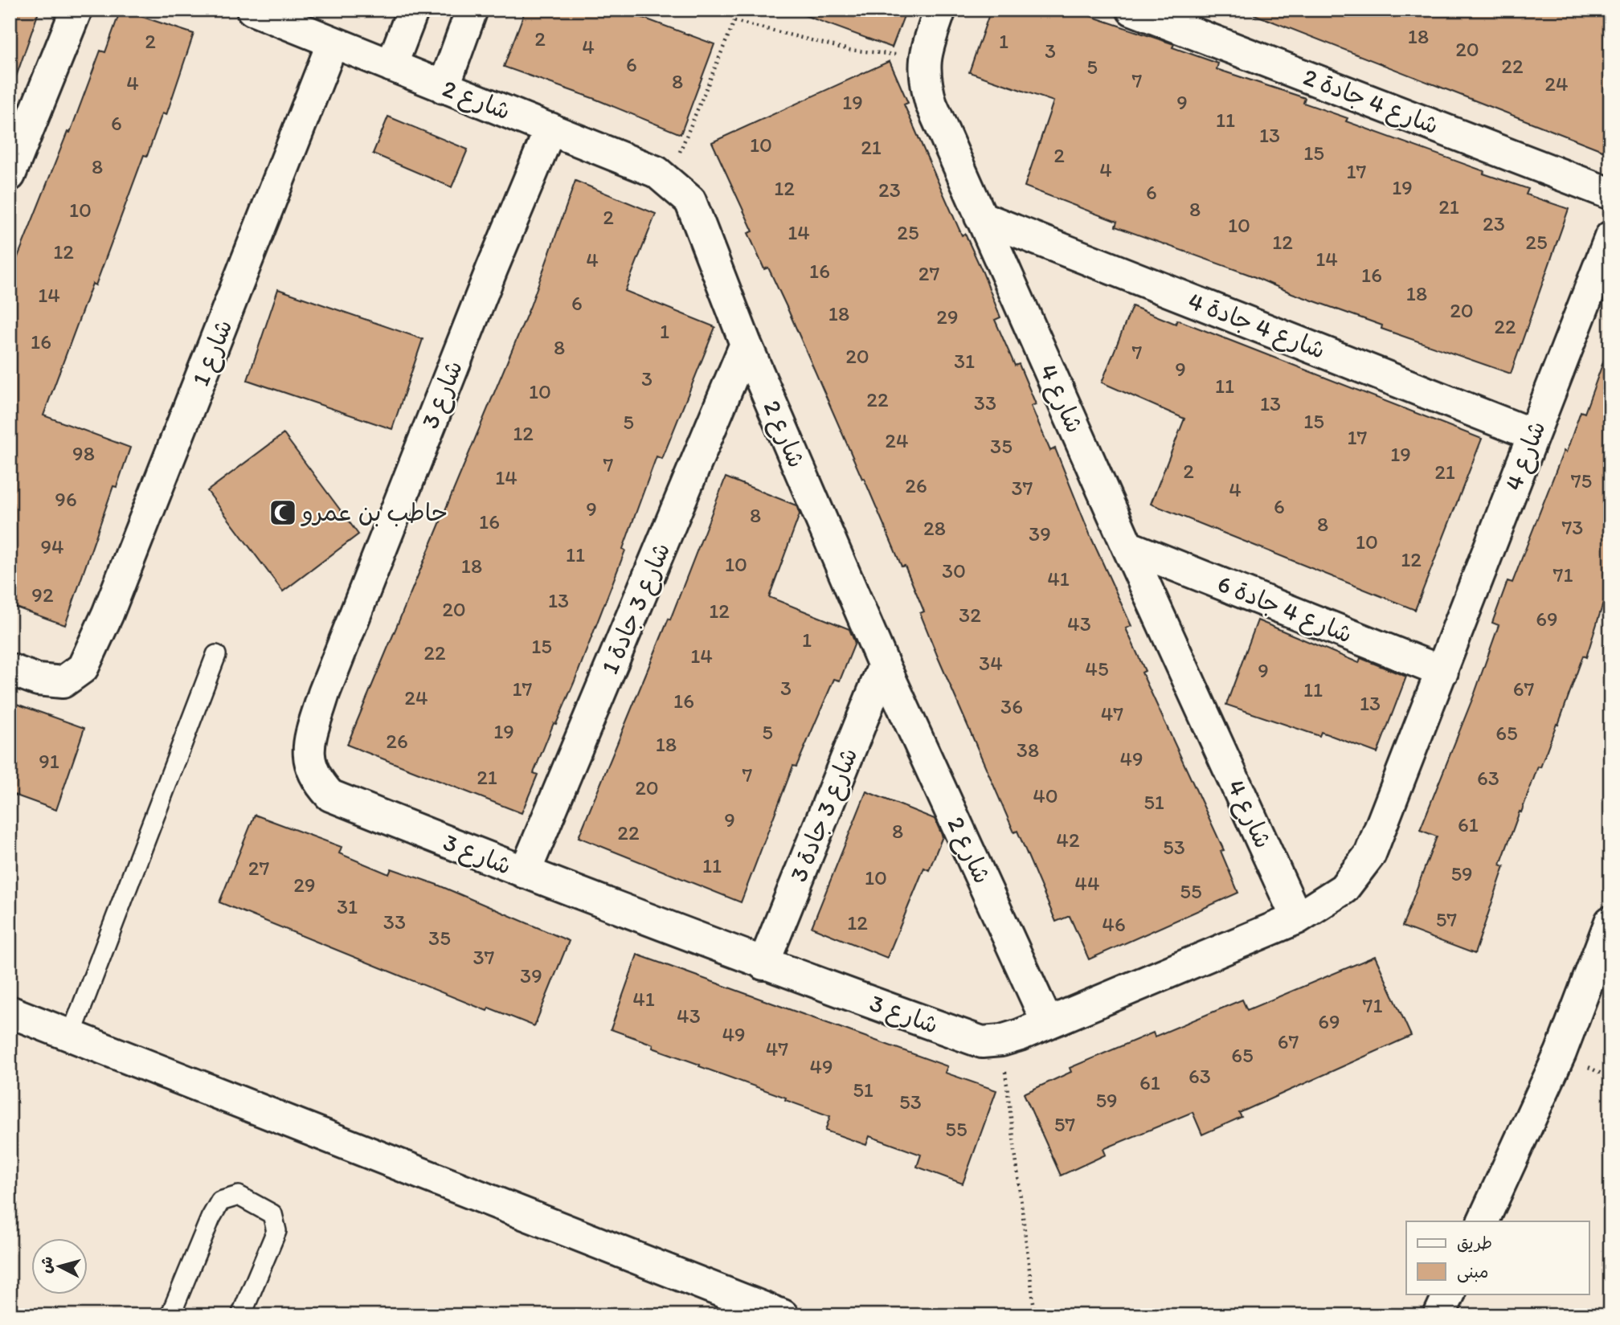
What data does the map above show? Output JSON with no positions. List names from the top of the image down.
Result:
{
  "streets": {
    "street": [
      "شارع 2",
      "شارع 4 جادة 2",
      "شارع 4 جادة 4",
      "شارع 1",
      "شارع 3",
      "شارع 4",
      "شارع 3 جادة 1",
      "شارع 4 جادة 6",
      "شارع 3 جادة 3"
    ]
  },
  "crossings": [
    ["شارع 2", "شارع 1"],
    ["شارع 2", "شارع 3"],
    ["شارع 2", "شارع 3 جادة 1"],
    ["شارع 2", "شارع 3 جادة 3"],
    ["شارع 4 جادة 4", "شارع 4"],
    ["شارع 3", "شارع 4"],
    ["شارع 3", "شارع 3 جادة 1"],
    ["شارع 3", "شارع 3 جادة 3"],
    ["شارع 4", "شارع 4 جادة 6"]
  ],
  "places": {
    "mosque": ["حاطب بن عمرو"]
  },
  "house_numbers": [
    "18",
    "2",
    "2",
    "1",
    "4",
    "20",
    "3",
    "6",
    "22",
    "5",
    "7",
    "8",
    "4",
    "24",
    "19",
    "9",
    "11",
    "6",
    "13",
    "10",
    "21",
    "15",
    "2",
    "8",
    "4",
    "17",
    "19",
    "12",
    "23",
    "6",
    "21",
    "8",
    "10",
    "2",
    "23",
    "10",
    "14",
    "25",
    "12",
    "25",
    "12",
    "14",
    "4",
    "16",
    "27",
    "16",
    "18",
    "14",
    "6",
    "20",
    "18",
    "29",
    "22",
    "1",
    "16",
    "8",
    "7",
    "20",
    "31",
    "9",
    "3",
    "11",
    "10",
    "22",
    "33",
    "13",
    "15",
    "5",
    "12",
    "17",
    "24",
    "35",
    "98",
    "19",
    "7",
    "2",
    "21",
    "14",
    "75",
    "26",
    "37",
    "4",
    "96",
    "6",
    "9",
    "8",
    "16",
    "8",
    "73",
    "28",
    "39",
    "10",
    "94",
    "11",
    "12",
    "10",
    "18",
    "30",
    "71",
    "41",
    "92",
    "13",
    "20",
    "12",
    "32",
    "69",
    "43",
    "1",
    "15",
    "22",
    "14",
    "34",
    "45",
    "9",
    "3",
    "17",
    "67",
    "11",
    "24",
    "16",
    "13",
    "36",
    "47",
    "19",
    "5",
    "65",
    "26",
    "18",
    "38",
    "49",
    "91",
    "7",
    "21",
    "63",
    "20",
    "40",
    "51",
    "9",
    "61",
    "8",
    "22",
    "42",
    "53",
    "11",
    "27",
    "59",
    "10",
    "44",
    "29",
    "55",
    "31",
    "57",
    "33",
    "12",
    "46",
    "35",
    "37",
    "39",
    "41",
    "71",
    "43",
    "69",
    "49",
    "67",
    "47",
    "65",
    "49",
    "63",
    "61",
    "51",
    "59",
    "53",
    "57",
    "55"
  ],
  "legend": ["طريق", "مبنى"],
  "north": "left"
}
